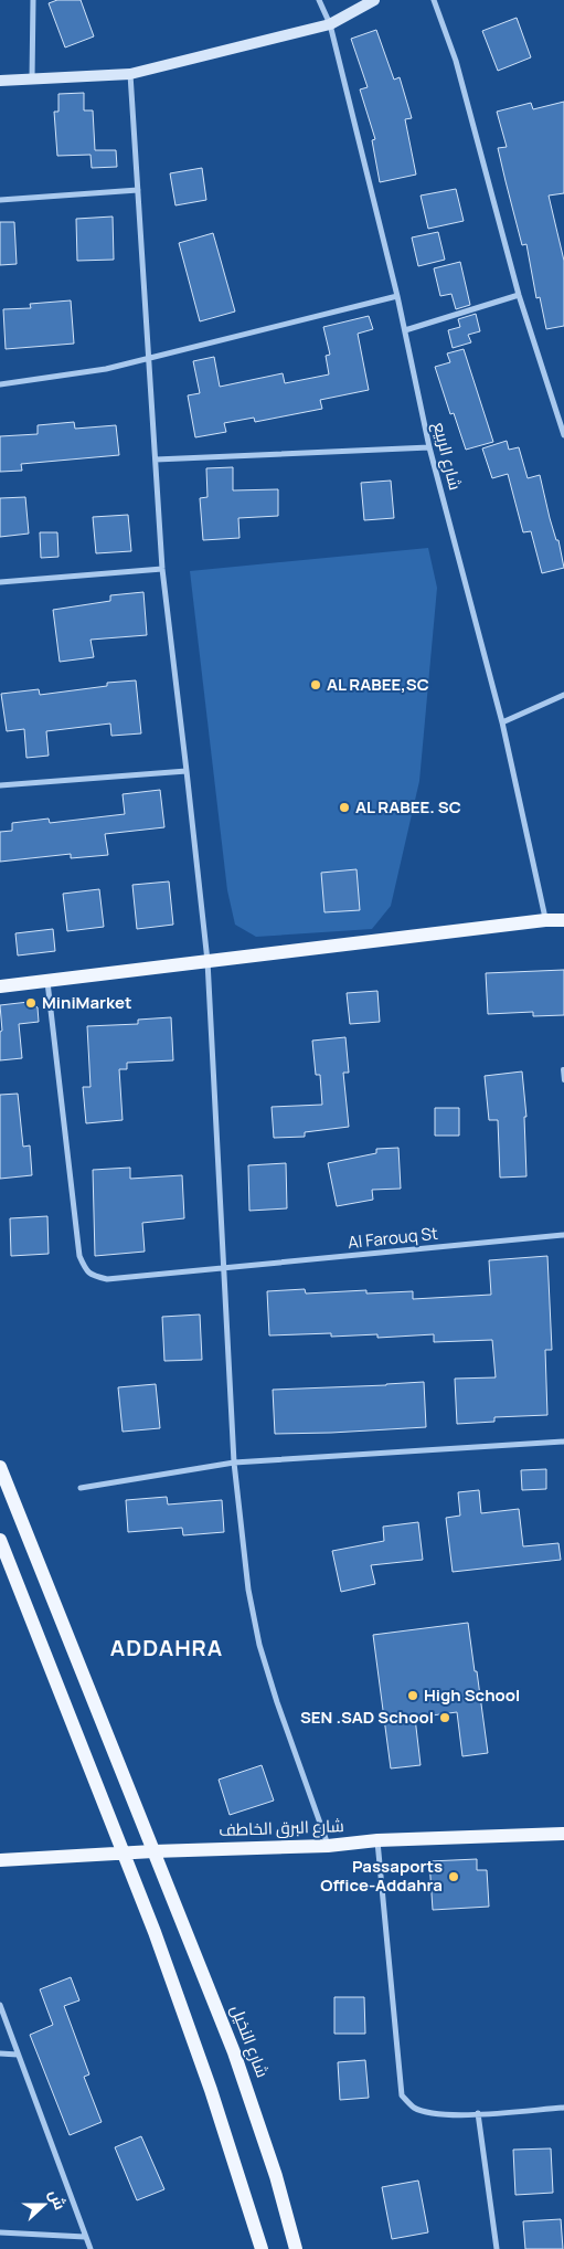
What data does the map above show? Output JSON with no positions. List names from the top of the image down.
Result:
{
  "streets": {
    "main road": ["شارع البرق الخاطف", "شارع النخيل"],
    "street": ["شارع الربيع", "Al Farouq St"]
  },
  "crossings": [
    ["شارع البرق الخاطف", "شارع النخيل"]
  ],
  "districts": ["ADDAHRA"],
  "places": [
    "AL RABEE,SC",
    "AL RABEE. SC",
    "MiniMarket",
    "High School",
    "SEN .SAD School",
    "Passaports Office-Addahra"
  ],
  "north": "right"
}
